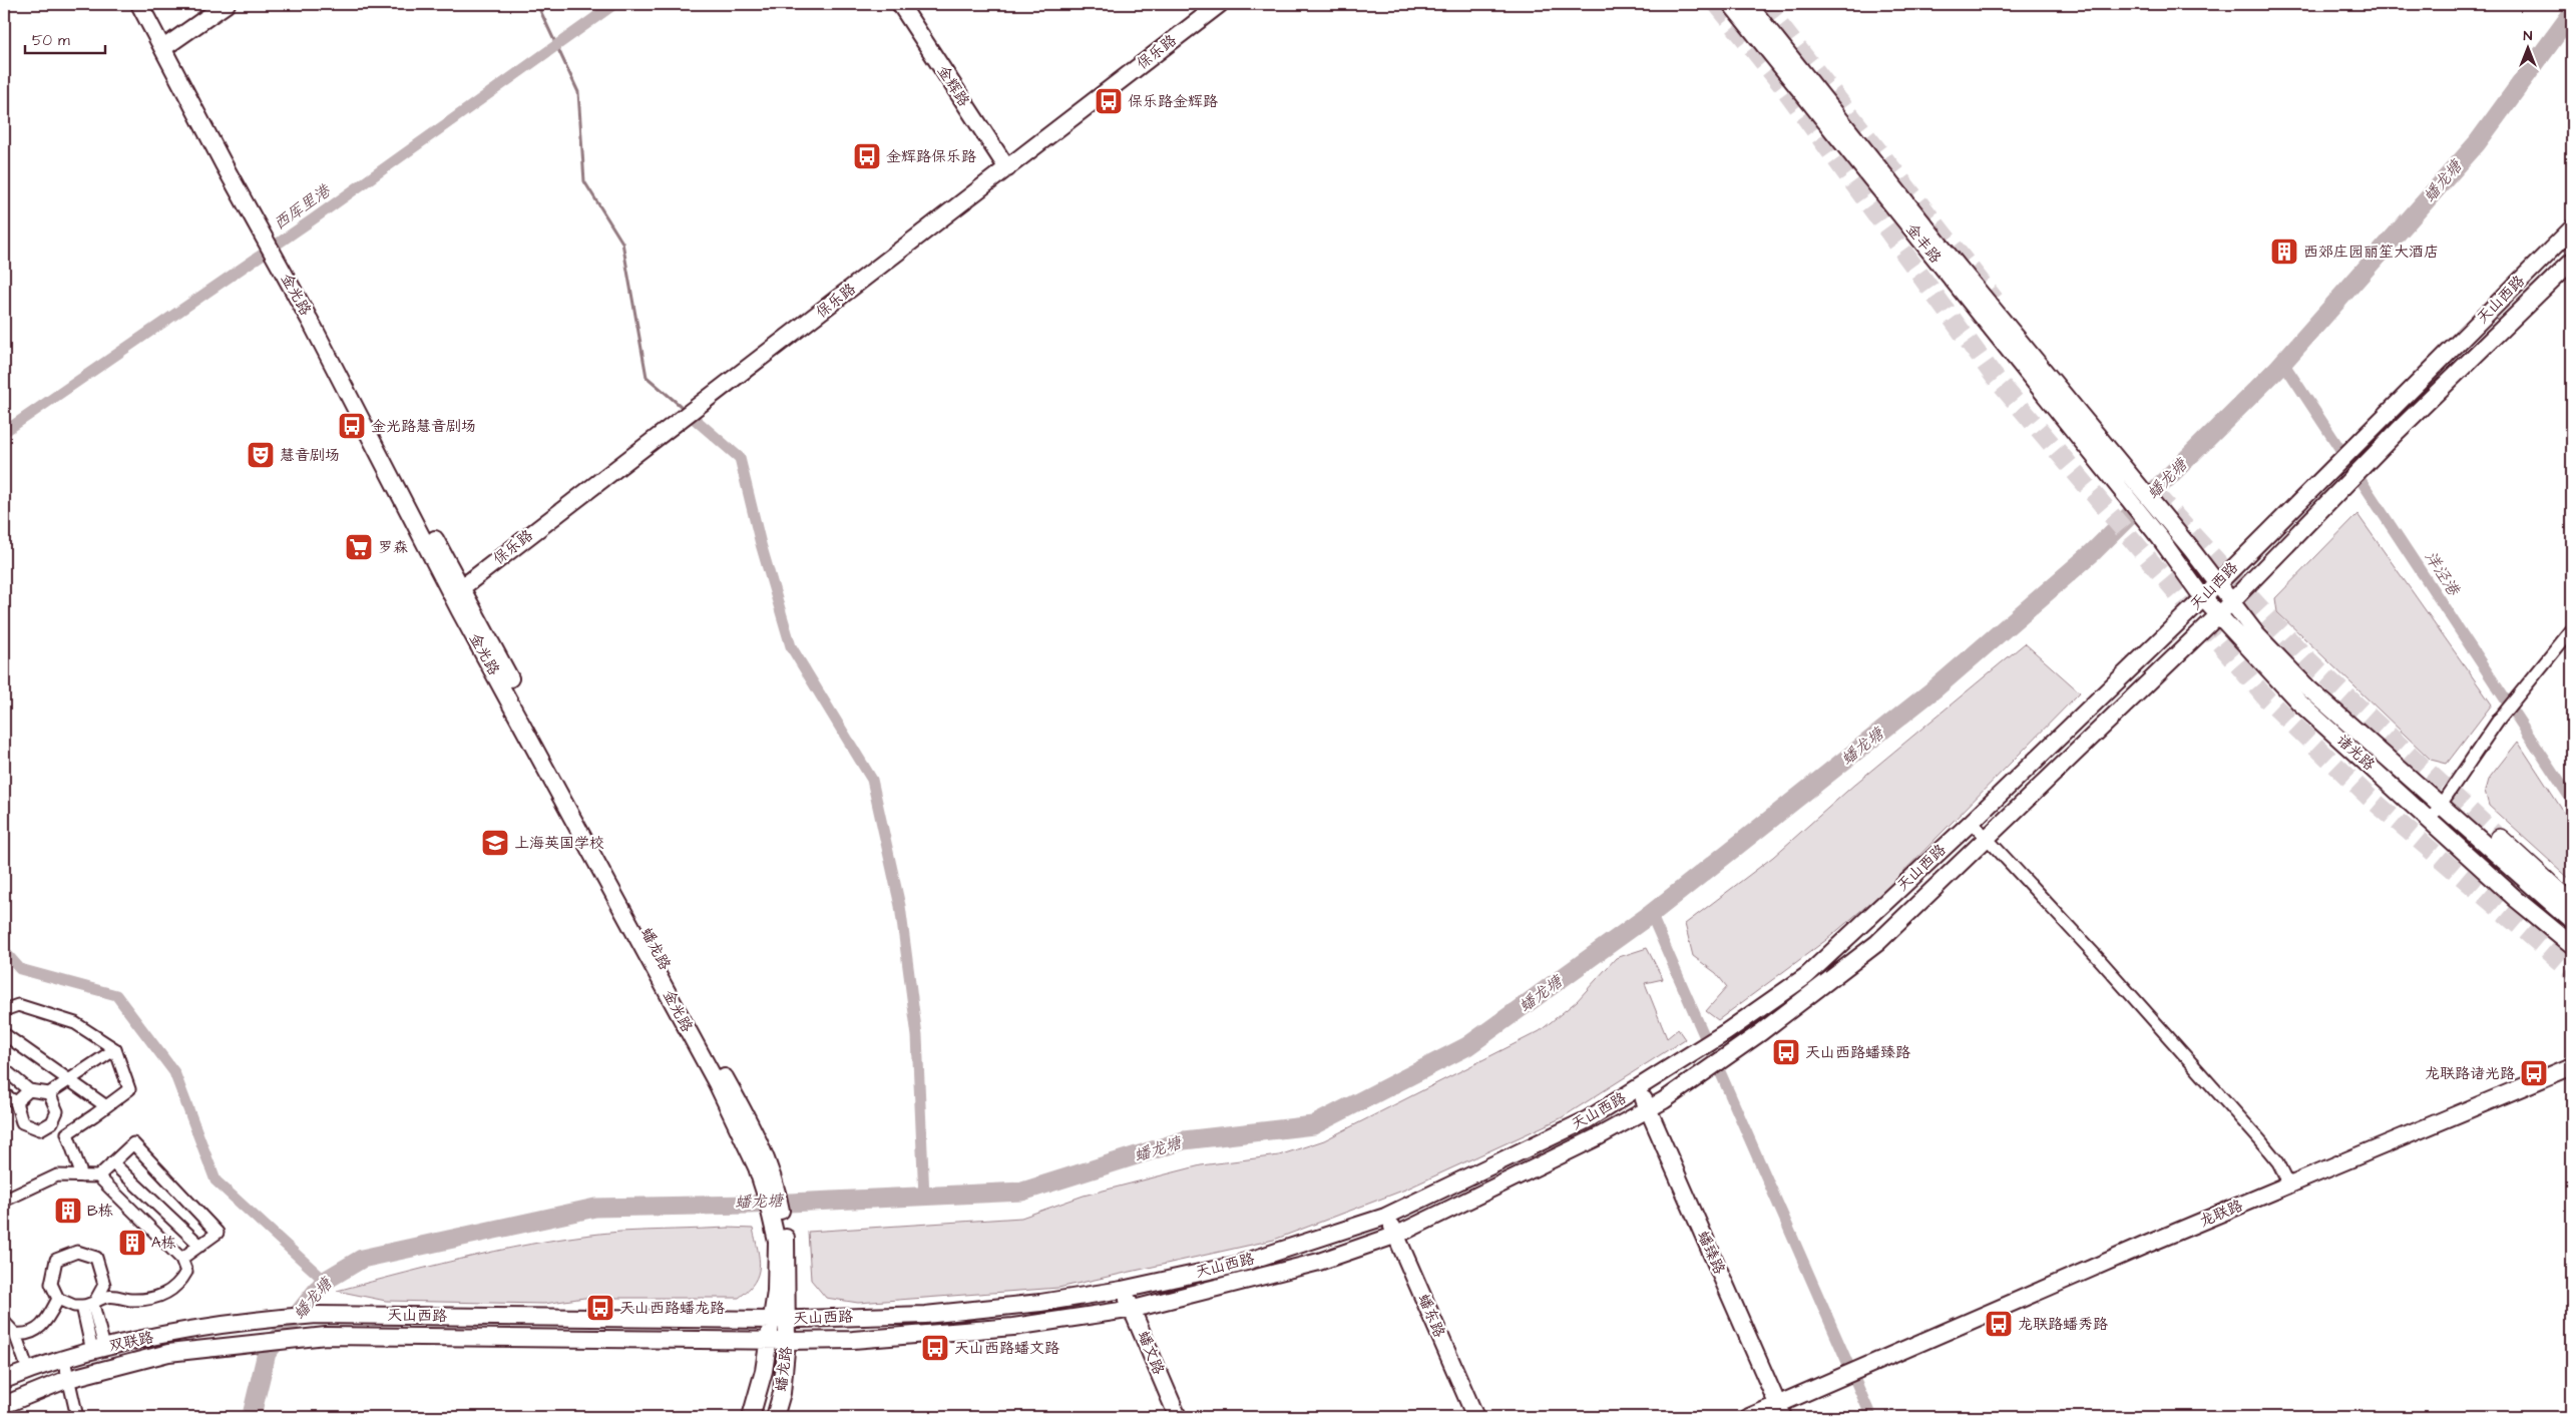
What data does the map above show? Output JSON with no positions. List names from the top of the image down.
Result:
{
  "streets": {
    "main road": [
      "保乐路",
      "金辉路",
      "金丰路",
      "金光路",
      "天山西路",
      "诸光路",
      "蟠龙路",
      "龙联路",
      "蟠臻路",
      "蟠东路",
      "双联路",
      "蟠文路"
    ]
  },
  "crossings": [
    ["保乐路", "金辉路"],
    ["保乐路", "金光路"],
    ["保乐路", "蟠龙路"],
    ["金光路", "蟠龙路"],
    ["天山西路", "诸光路"],
    ["天山西路", "蟠龙路"],
    ["天山西路", "蟠臻路"],
    ["天山西路", "蟠东路"],
    ["天山西路", "双联路"],
    ["天山西路", "蟠文路"],
    ["龙联路", "蟠臻路"]
  ],
  "water": ["蟠龙塘", "西厍里港", "洋泾港"],
  "places": {
    "bus stop": [
      "保乐路金辉路",
      "金辉路保乐路",
      "金光路慧音剧场",
      "天山西路蟠臻路",
      "龙联路诸光路",
      "天山西路蟠龙路",
      "龙联路蟠秀路",
      "天山西路蟠文路"
    ],
    "building": ["西郊庄园丽笙大酒店", "B栋", "A栋"],
    "theatre": ["慧音剧场"],
    "supermarket": ["罗森"],
    "school or university": ["上海英国学校"]
  },
  "scale_bar": "50 m",
  "north": "top"
}
